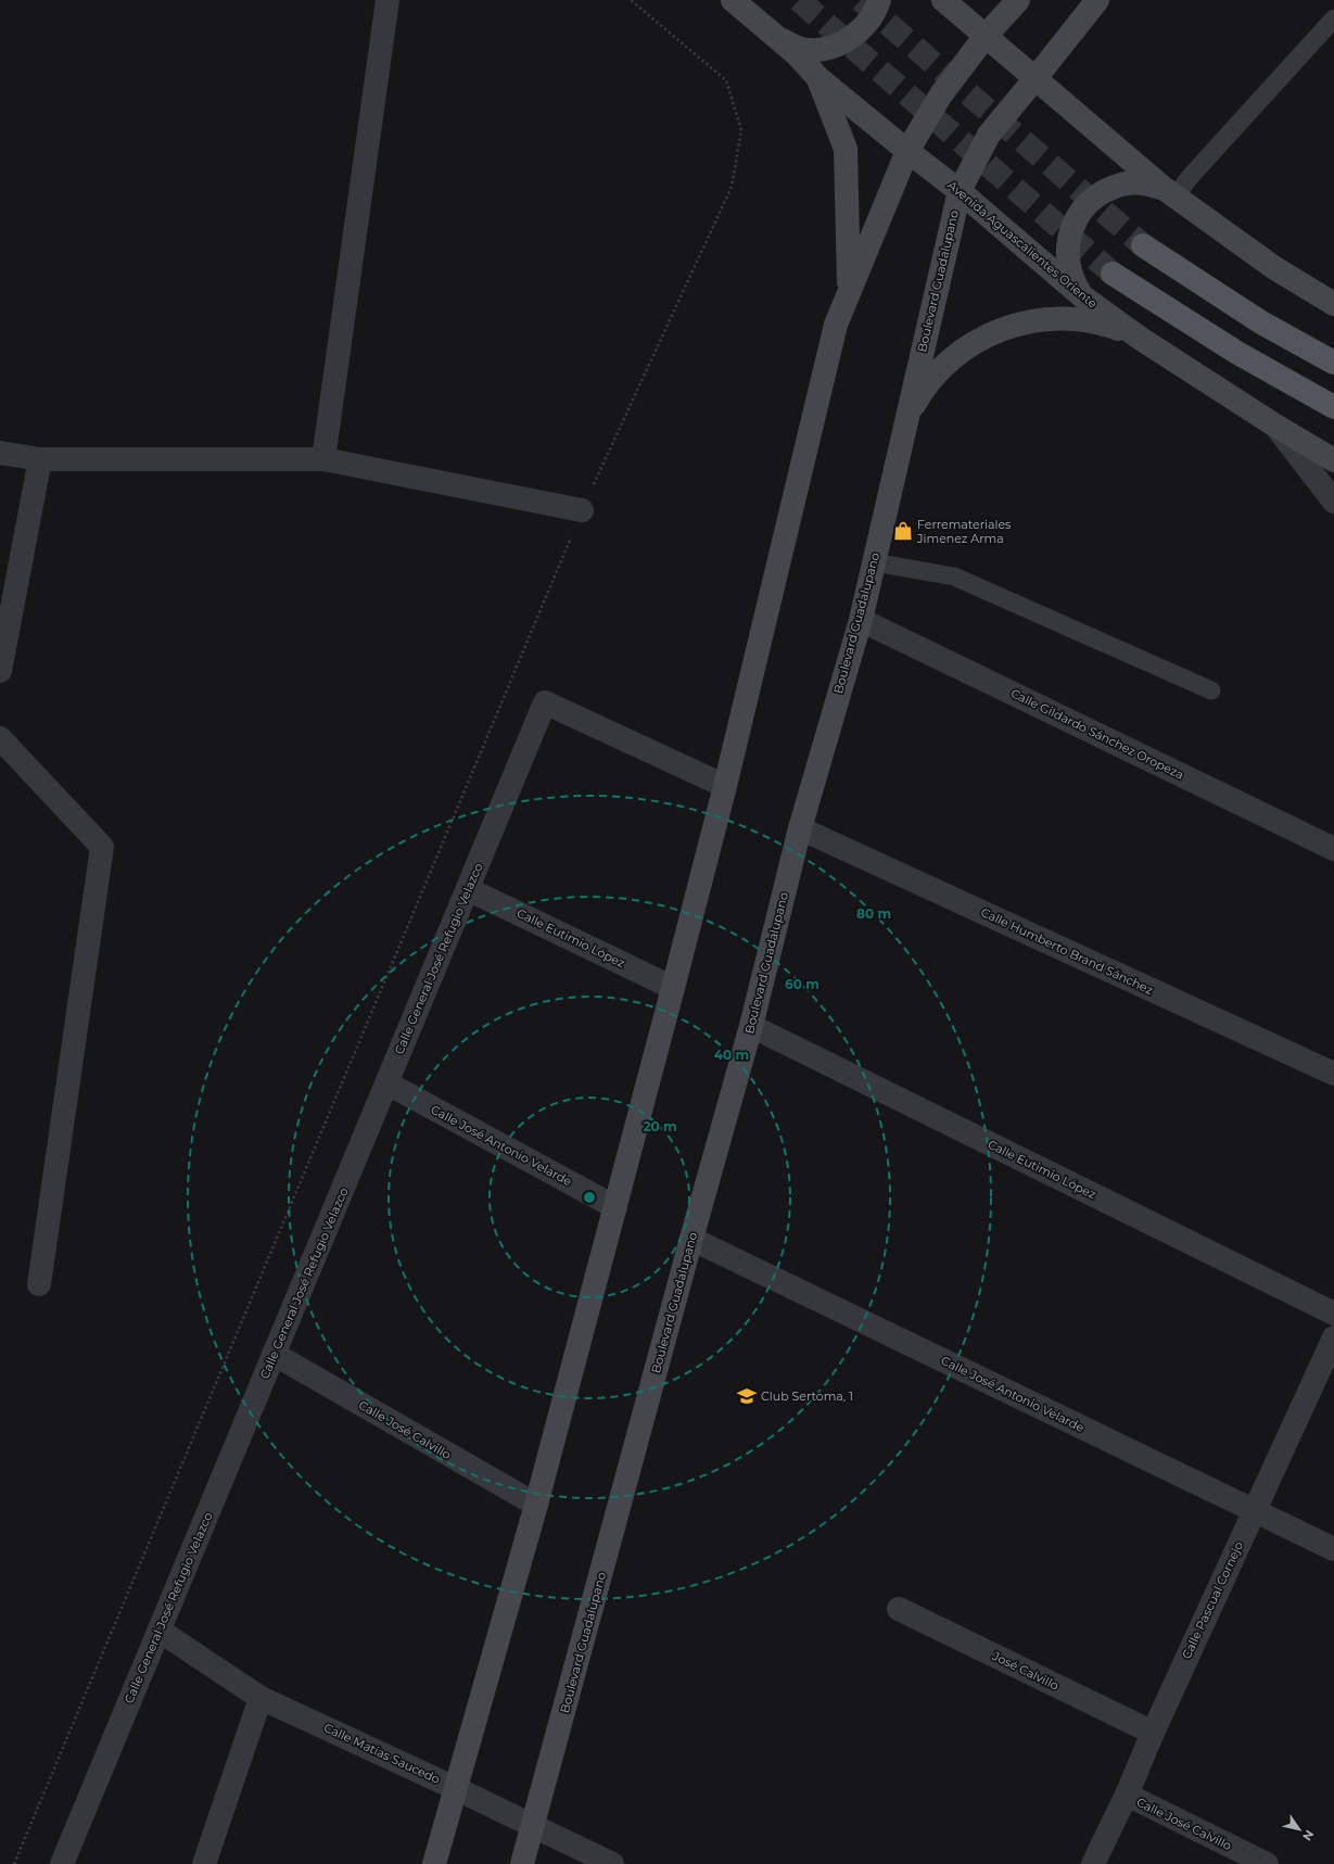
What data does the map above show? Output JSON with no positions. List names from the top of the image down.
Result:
{
  "streets": {
    "main road": ["Avenida Aguascalientes Oriente", "Boulevard Guadalupano"],
    "street": [
      "Calle Gildardo Sánchez Oropeza",
      "Calle Eutimio López",
      "Calle Humberto Brand Sánchez",
      "Calle General José Refugio Velazco",
      "Calle José Antonio Velarde",
      "Calle José Calvillo",
      "Calle Pascual Cornejo",
      "José Calvillo",
      "Calle Matías Saucedo"
    ]
  },
  "crossings": [
    ["Avenida Aguascalientes Oriente", "Boulevard Guadalupano"],
    ["Boulevard Guadalupano", "Calle Gildardo Sánchez Oropeza"],
    ["Boulevard Guadalupano", "Calle Eutimio López"],
    ["Boulevard Guadalupano", "Calle Humberto Brand Sánchez"],
    ["Boulevard Guadalupano", "Calle José Antonio Velarde"],
    ["Boulevard Guadalupano", "Calle Matías Saucedo"],
    ["Calle Eutimio López", "Calle General José Refugio Velazco"],
    ["Calle General José Refugio Velazco", "Calle José Antonio Velarde"],
    ["Calle General José Refugio Velazco", "Calle José Calvillo"],
    ["Calle General José Refugio Velazco", "Calle Matías Saucedo"],
    ["Calle José Antonio Velarde", "Calle Pascual Cornejo"],
    ["Calle José Calvillo", "Calle Pascual Cornejo"],
    ["Calle Pascual Cornejo", "José Calvillo"]
  ],
  "places": {
    "shop": ["Ferremateriales Jimenez Arma"],
    "school or university": ["Club Sertoma, 1"]
  },
  "north": "bottom right",
  "rings": [
    "80 m",
    "60 m",
    "40 m",
    "20 m"
  ]
}
